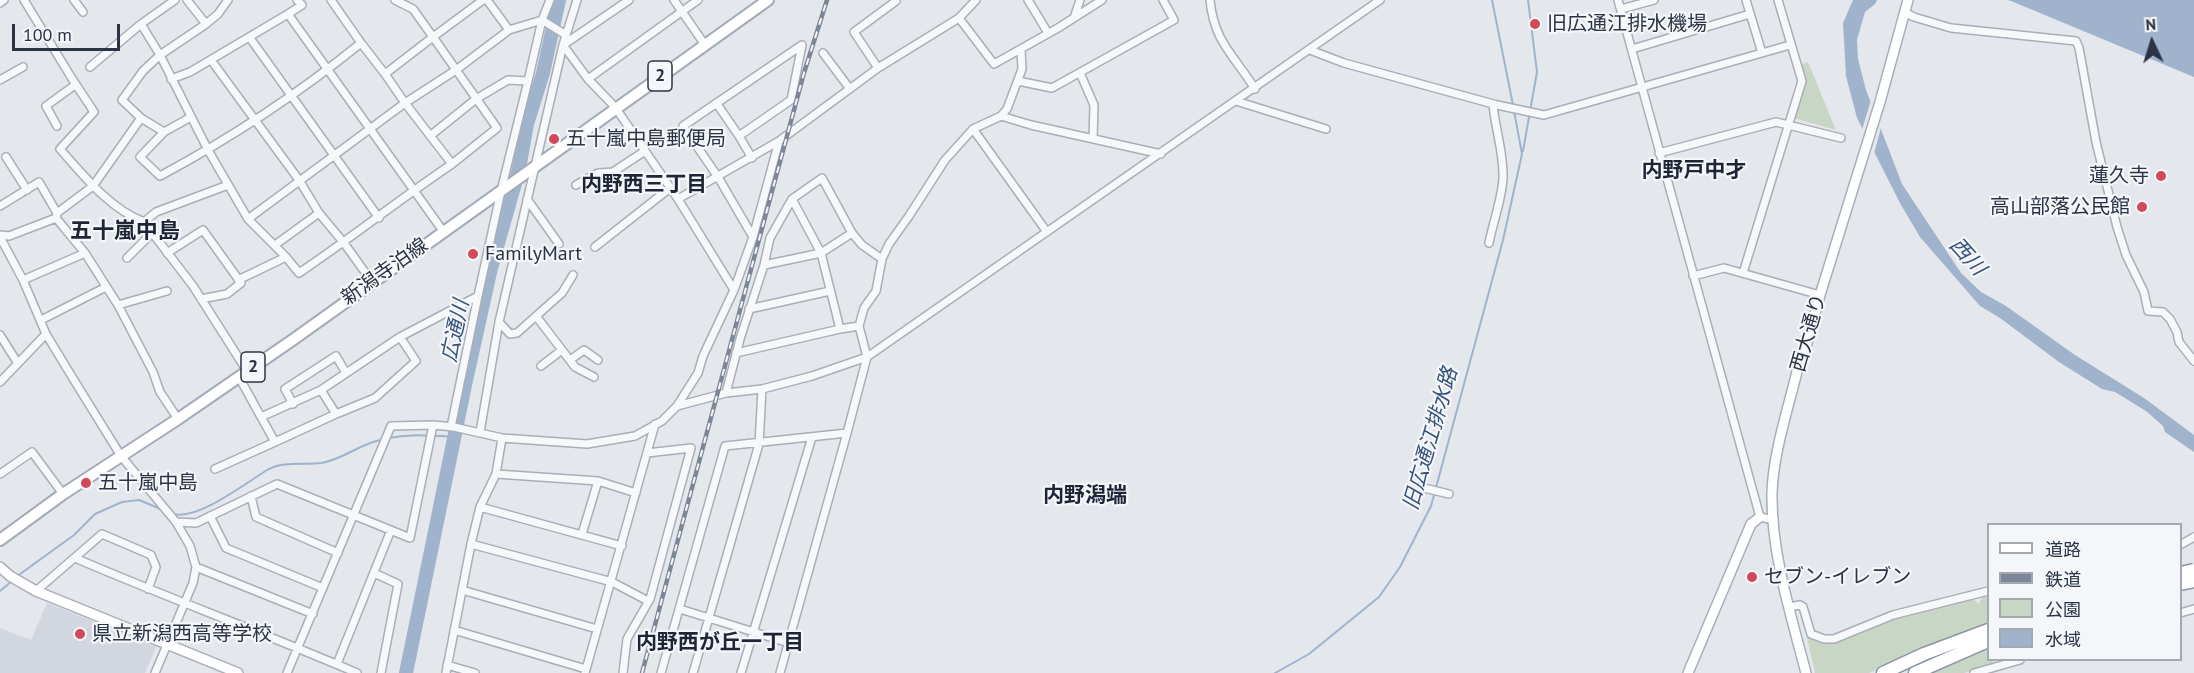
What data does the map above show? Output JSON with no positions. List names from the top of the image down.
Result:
{
  "streets": {
    "main road": ["2", "新潟寺泊線"],
    "street": ["西大通り"]
  },
  "districts": [
    "内野戸中才",
    "内野西三丁目",
    "五十嵐中島",
    "内野潟端",
    "内野西が丘一丁目"
  ],
  "water": ["西川", "広通川", "旧広通江排水路"],
  "places": [
    "旧広通江排水機場",
    "五十嵐中島郵便局",
    "蓮久寺",
    "高山部落公民館",
    "FamilyMart",
    "五十嵐中島",
    "セブン-イレブン",
    "県立新潟西高等学校"
  ],
  "legend": [
    "道路",
    "鉄道",
    "公園",
    "水域"
  ],
  "scale_bar": "100 m",
  "north": "top"
}
